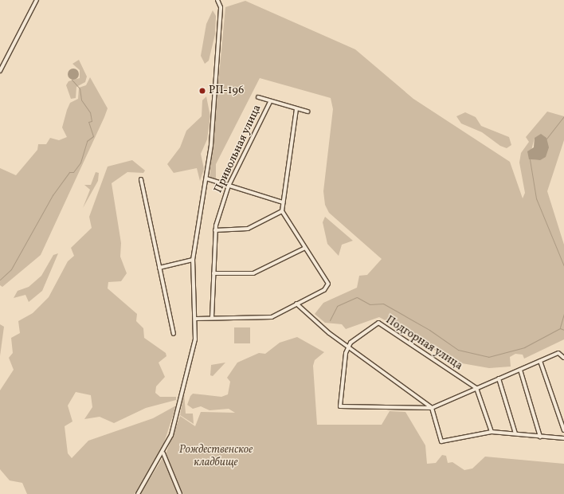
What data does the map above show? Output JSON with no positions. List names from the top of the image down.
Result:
{
  "streets": {
    "street": ["Привольная улица", "Подгорная улица"]
  },
  "parks": ["Рождественское кладбище"],
  "places": ["РП-196"]
}
